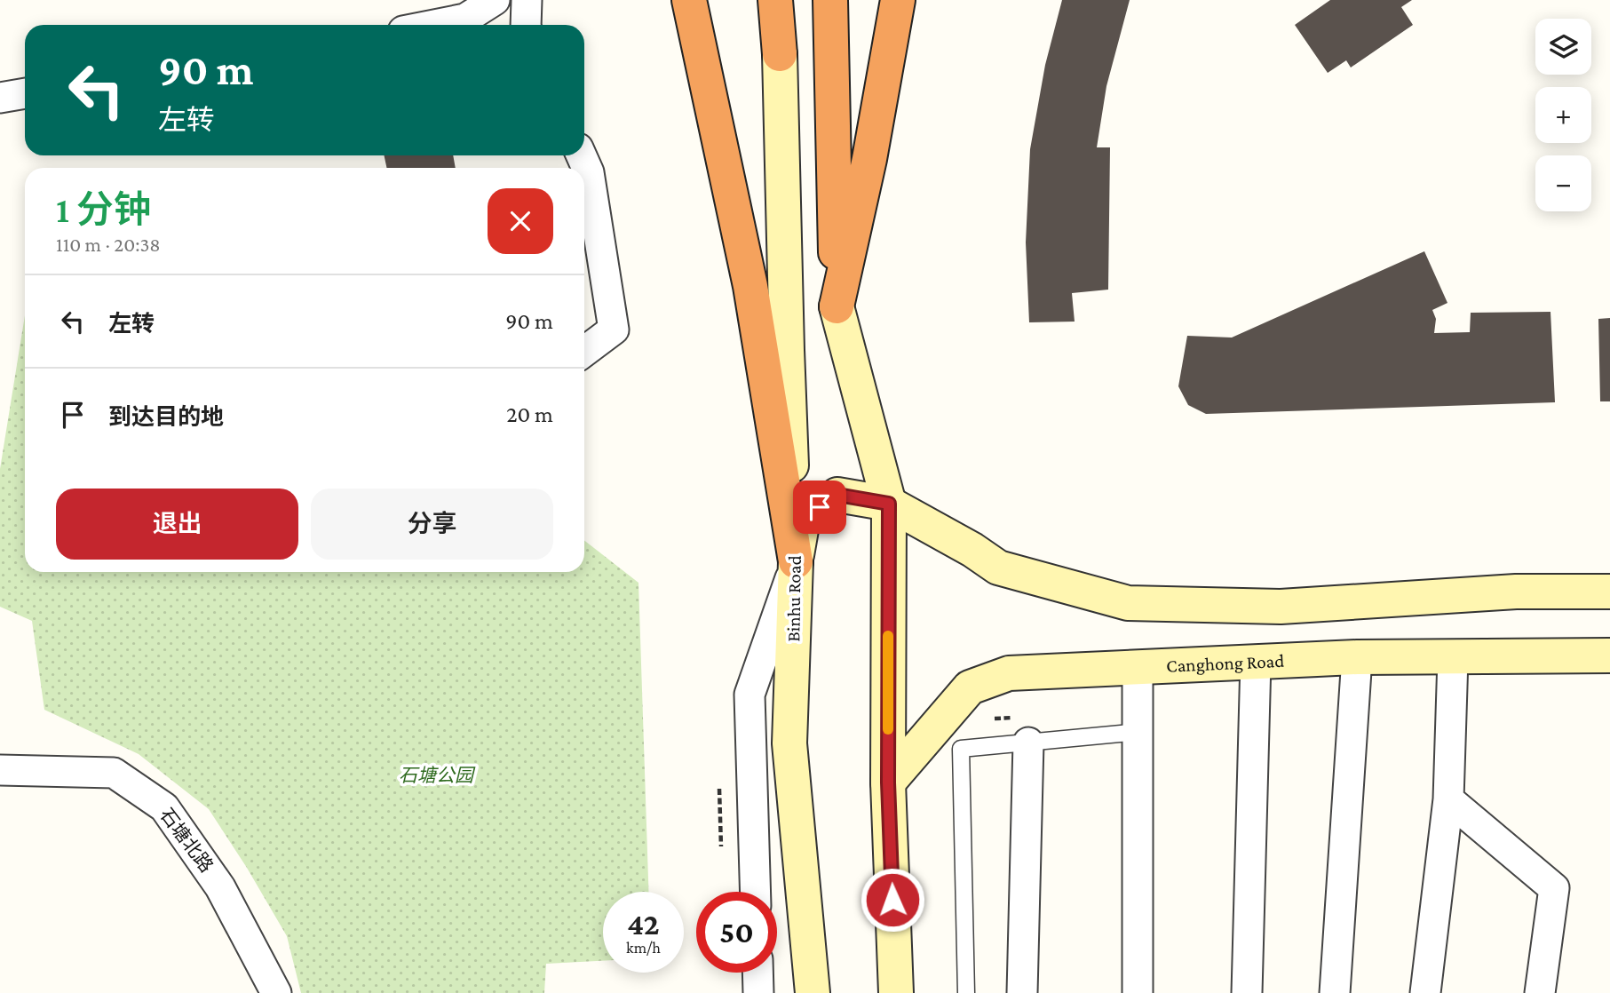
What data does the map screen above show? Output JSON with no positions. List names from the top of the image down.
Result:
{
  "streets": {
    "main road": ["Binhu Road", "Canghong Road"],
    "street": ["石塘北路"]
  },
  "parks": ["石塘公园"],
  "page": {
    "map_buttons": ["+", "−"],
    "turn": ["90 m", "左转"],
    "heading": ["1 分钟", "110 m · 20:38"],
    "list": [
      {
        "name": "左转",
        "value": "90 m"
      },
      {
        "name": "到达目的地",
        "value": "20 m"
      }
    ],
    "buttons": ["退出", "分享"],
    "speed": "42 km/h",
    "limit": "50"
  }
}
